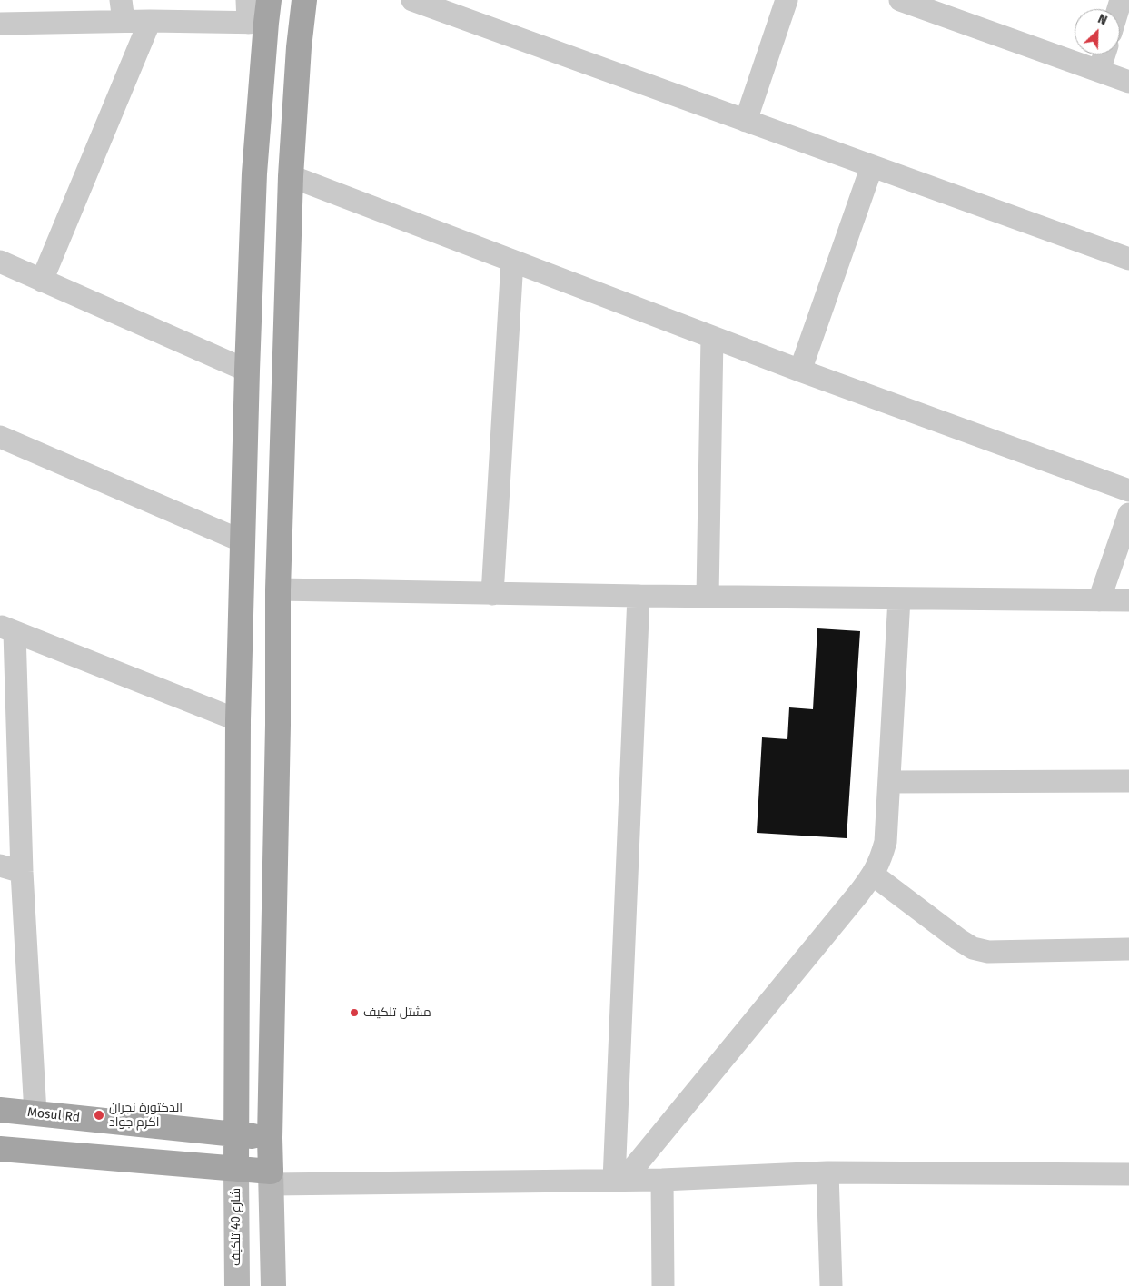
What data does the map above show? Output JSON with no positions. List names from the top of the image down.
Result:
{
  "streets": {
    "main road": ["Mosul Rd", "شارع 40 تلكيف"]
  },
  "places": ["مشتل تلكيف", "الدكتورة نجران اكرم جواد"],
  "north": "top right"
}
